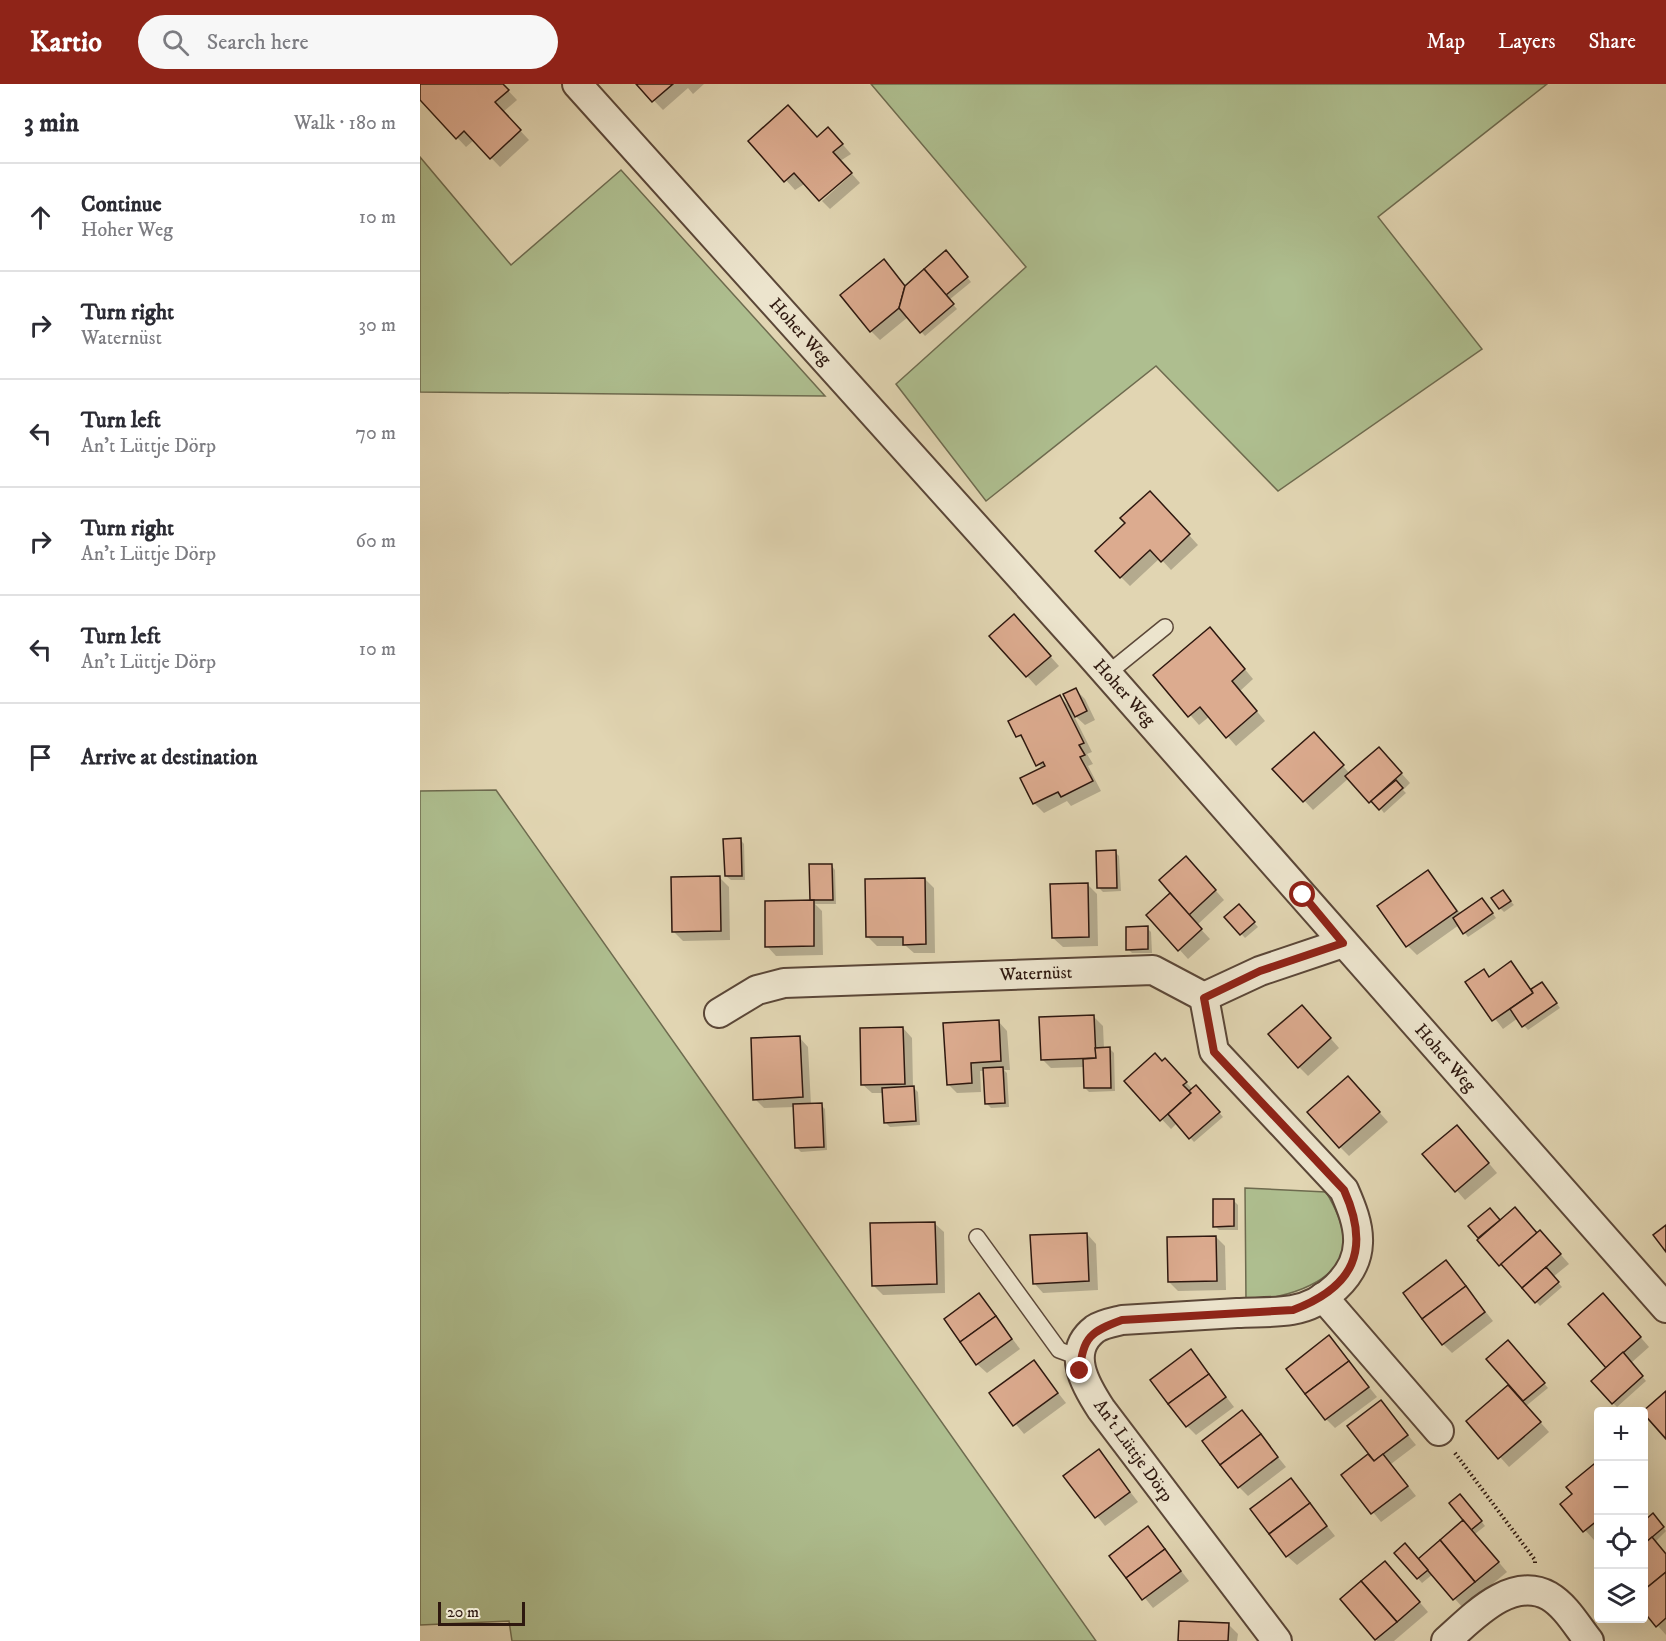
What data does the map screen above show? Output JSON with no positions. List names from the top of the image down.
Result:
{
  "streets": {
    "street": ["Hoher Weg", "Waternüst", "An't Lüttje Dörp"]
  },
  "scale_bar": "20 m",
  "page": {
    "header": "Kartio",
    "search": "Search here",
    "nav": ["Map", "Layers", "Share"],
    "heading": ["3 min", "Walk · 180 m"],
    "list": [
      ["Continue", "Hoher Weg", "10 m"],
      ["Turn right", "Waternüst", "30 m"],
      ["Turn left", "An't Lüttje Dörp", "70 m"],
      ["Turn right", "An't Lüttje Dörp", "60 m"],
      ["Turn left", "An't Lüttje Dörp", "10 m"],
      "Arrive at destination"
    ],
    "map_buttons": ["+", "−"],
    "scale": "20 m"
  }
}
